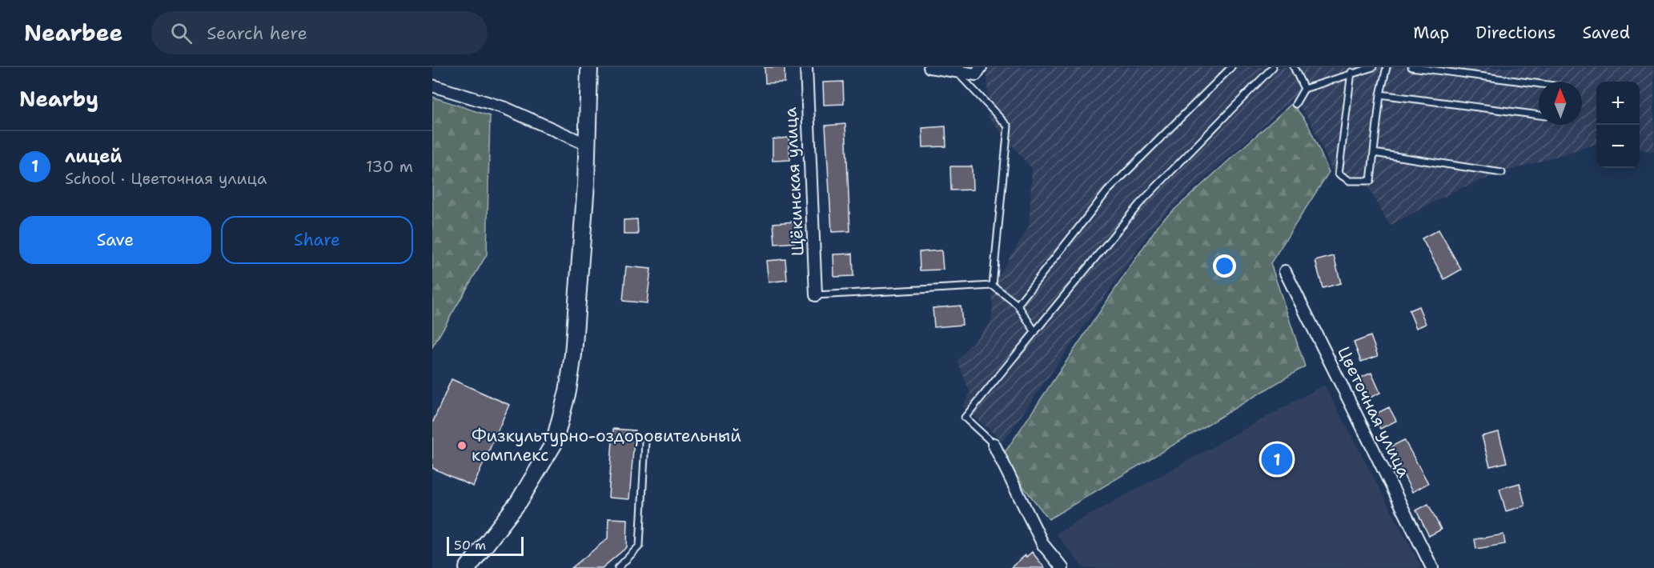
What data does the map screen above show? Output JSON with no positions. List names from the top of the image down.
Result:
{
  "streets": {
    "street": ["Щёкинская улица", "Цветочная улица"]
  },
  "places": ["Физкультурно-оздоровительный комплекс"],
  "scale_bar": "50 m",
  "north": "top",
  "page": {
    "header": "Nearbee",
    "search": "Search here",
    "nav": ["Map", "Directions", "Saved"],
    "heading": "Nearby",
    "map_buttons": ["+", "−"],
    "list": [
      {
        "mark": "1",
        "name": "лицей",
        "note": "School · Цветочная улица",
        "value": "130 m"
      }
    ],
    "buttons": ["Save", "Share"],
    "pins": "1",
    "scale": "50 m"
  }
}
